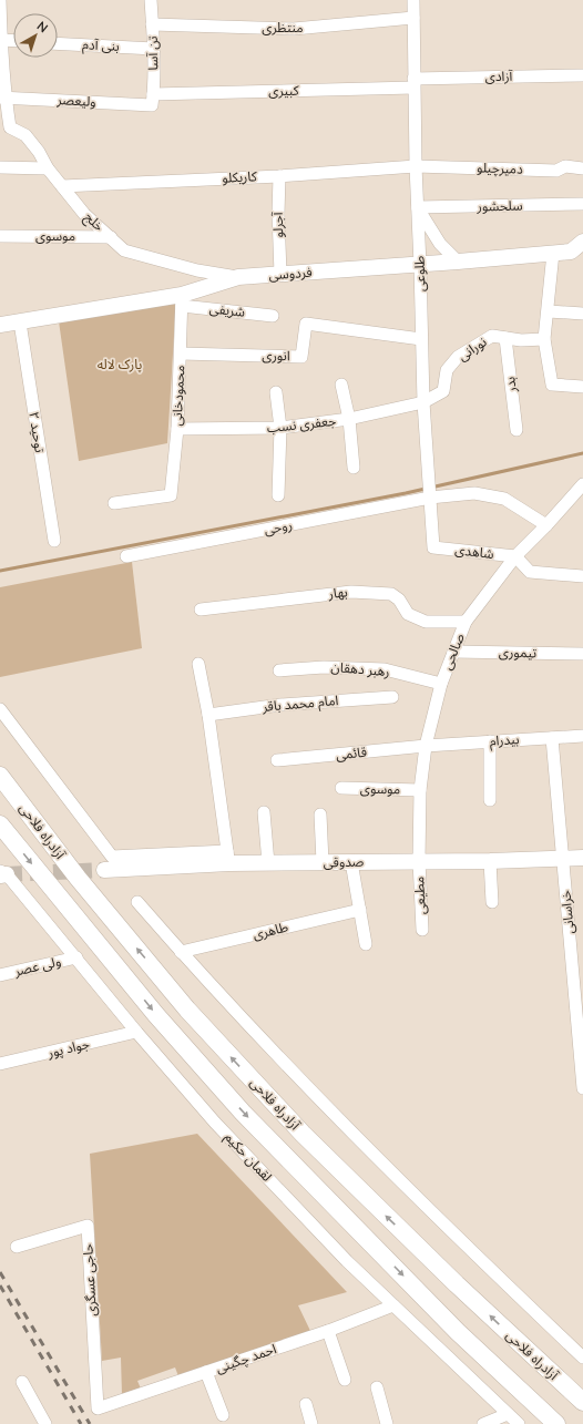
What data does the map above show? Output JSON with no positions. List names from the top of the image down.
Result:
{
  "streets": {
    "highway": ["آزادراه فلاحی"],
    "main road": ["فردوسی", "صدوقی"],
    "street": [
      "منتظری",
      "بنی آدم",
      "تن آسا",
      "آزادی",
      "کبیری",
      "ولیعصر",
      "دمیرچیلو",
      "کاریکلو",
      "سلحشور",
      "خلج",
      "آجرلو",
      "موسوی",
      "طلوعی",
      "شریفی",
      "نورانی",
      "انوری",
      "بدر",
      "محمودخانی",
      "جعفری نسب",
      "توحید ۲",
      "روحی",
      "شاهدی",
      "بهار",
      "صالحی",
      "تیموری",
      "رهبر دهقان",
      "امام محمد باقر",
      "بیدرام",
      "قائمی",
      "مطیعی",
      "خراسانی",
      "طاهری",
      "ولی عصر",
      "جواد پور",
      "لقمان حکیم",
      "حاجی عسگری",
      "احمد چگینی"
    ]
  },
  "crossings": [
    ["منتظری", "تن آسا"],
    ["منتظری", "طلوعی"],
    ["بنی آدم", "تن آسا"],
    ["تن آسا", "کبیری"],
    ["تن آسا", "ولیعصر"],
    ["آزادی", "کبیری"],
    ["آزادی", "طلوعی"],
    ["کبیری", "ولیعصر"],
    ["کبیری", "طلوعی"],
    ["ولیعصر", "خلج"],
    ["دمیرچیلو", "کاریکلو"],
    ["دمیرچیلو", "طلوعی"],
    ["کاریکلو", "خلج"],
    ["کاریکلو", "آجرلو"],
    ["کاریکلو", "طلوعی"],
    ["سلحشور", "طلوعی"],
    ["خلج", "موسوی"],
    ["خلج", "فردوسی"],
    ["آجرلو", "فردوسی"],
    ["موسوی", "صالحی"],
    ["فردوسی", "طلوعی"],
    ["فردوسی", "شریفی"],
    ["فردوسی", "محمودخانی"],
    ["فردوسی", "توحید ۲"],
    ["طلوعی", "نورانی"],
    ["طلوعی", "انوری"],
    ["طلوعی", "جعفری نسب"],
    ["طلوعی", "روحی"],
    ["طلوعی", "شاهدی"],
    ["شریفی", "محمودخانی"],
    ["نورانی", "بدر"],
    ["نورانی", "جعفری نسب"],
    ["انوری", "محمودخانی"],
    ["محمودخانی", "جعفری نسب"],
    ["روحی", "صالحی"],
    ["شاهدی", "صالحی"],
    ["بهار", "صالحی"],
    ["صالحی", "تیموری"],
    ["صالحی", "رهبر دهقان"],
    ["صالحی", "بیدرام"],
    ["صالحی", "قائمی"],
    ["صالحی", "صدوقی"],
    ["صالحی", "مطیعی"],
    ["بیدرام", "قائمی"],
    ["بیدرام", "خراسانی"],
    ["صدوقی", "مطیعی"],
    ["صدوقی", "خراسانی"],
    ["ولی عصر", "لقمان حکیم"],
    ["جواد پور", "لقمان حکیم"],
    ["لقمان حکیم", "احمد چگینی"],
    ["حاجی عسگری", "احمد چگینی"]
  ],
  "parks": ["پارک لاله"],
  "north": "top right"
}
